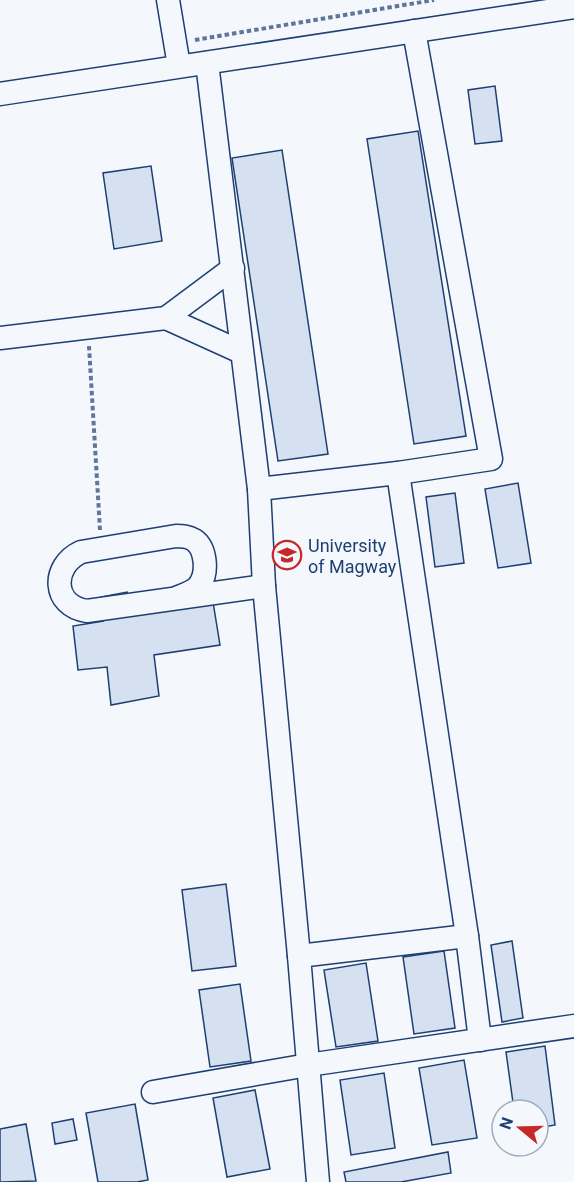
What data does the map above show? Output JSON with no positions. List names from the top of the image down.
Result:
{
  "places": {
    "school or university": ["University of Magway"]
  },
  "north": "left"
}
